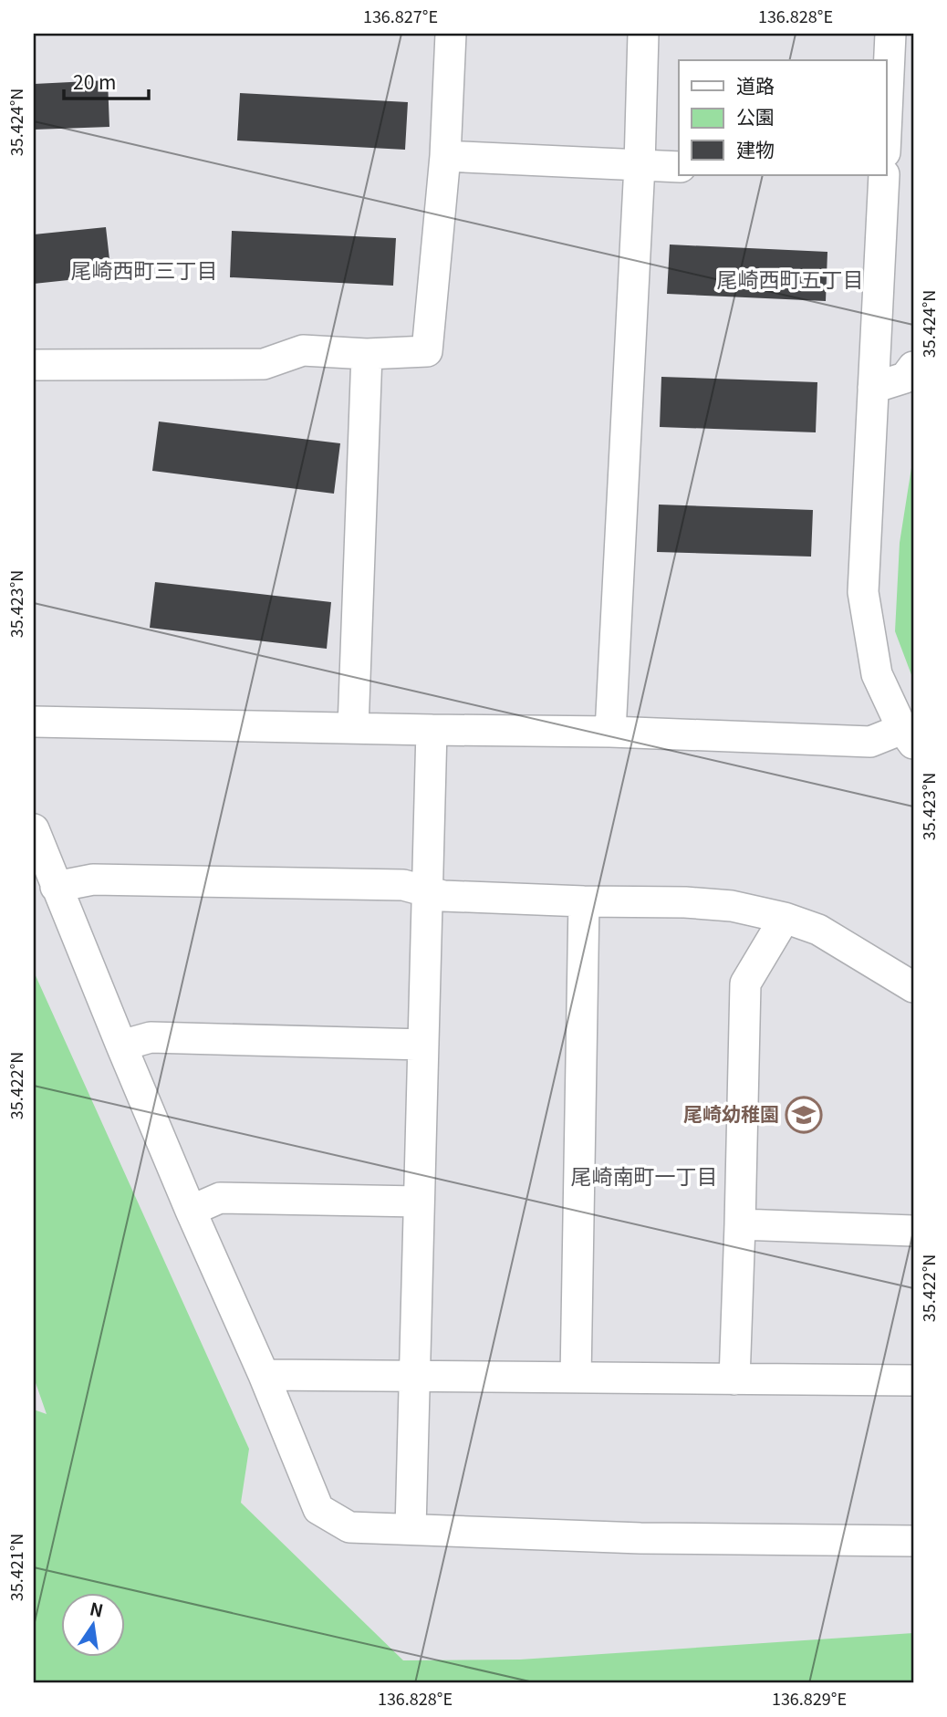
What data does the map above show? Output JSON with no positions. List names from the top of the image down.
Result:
{
  "districts": ["尾崎西町三丁目", "尾崎西町五丁目", "尾崎南町一丁目"],
  "places": {
    "school or university": ["尾崎幼稚園"]
  },
  "legend": ["道路", "公園", "建物"],
  "scale_bar": "20 m",
  "north": "top",
  "coordinates": [
    "136.827°E",
    "136.828°E",
    "35.424°N",
    "35.423°N",
    "35.422°N",
    "35.421°N",
    "136.829°E"
  ]
}
